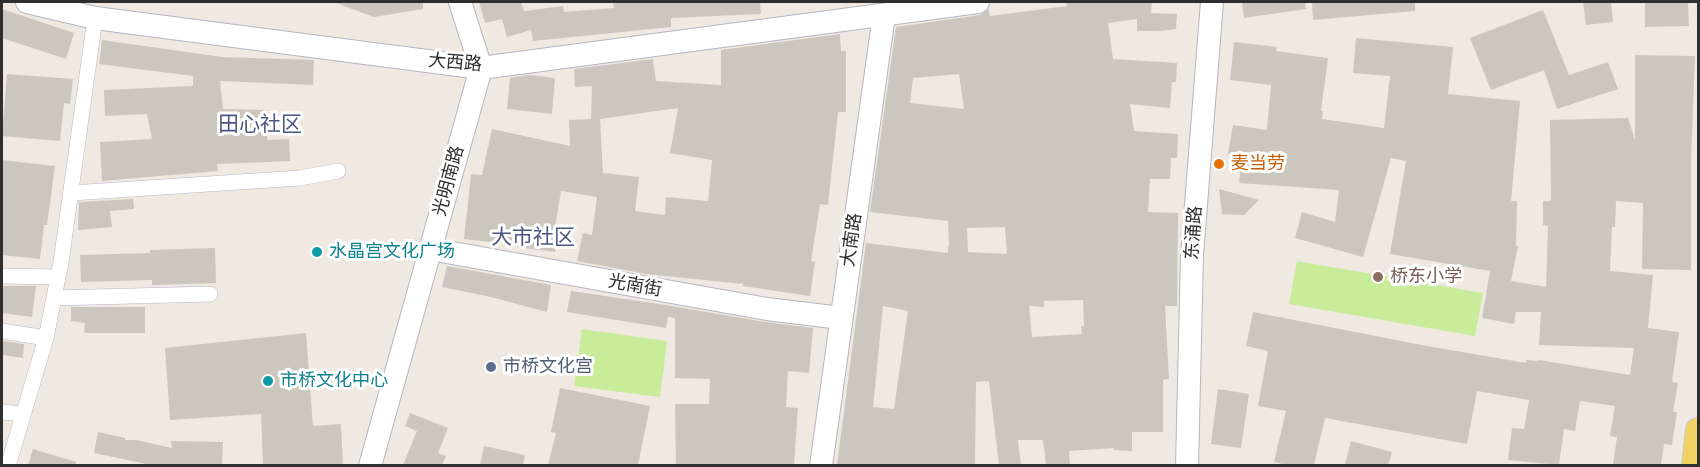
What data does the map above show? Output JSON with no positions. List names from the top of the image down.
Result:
{
  "streets": {
    "street": [
      "大西路",
      "光明南路",
      "东涌路",
      "大南路",
      "光南街"
    ]
  },
  "crossings": [
    ["大西路", "光明南路"],
    ["大西路", "大南路"],
    ["光明南路", "光南街"],
    ["大南路", "光南街"]
  ],
  "districts": ["田心社区", "大市社区"],
  "places": [
    "麦当劳",
    "水晶宫文化广场",
    "桥东小学",
    "市桥文化宫",
    "市桥文化中心"
  ]
}
